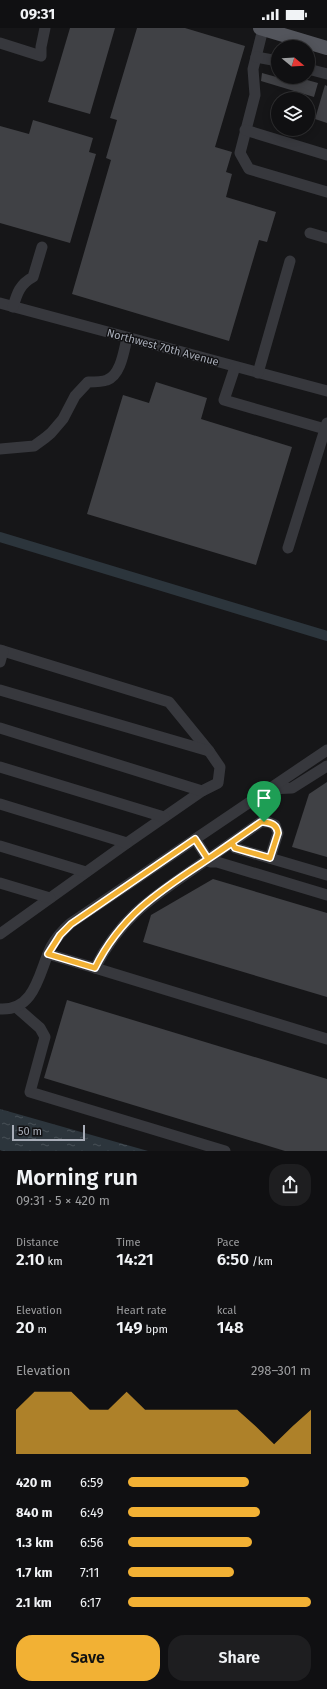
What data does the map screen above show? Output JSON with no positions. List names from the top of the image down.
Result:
{
  "streets": {
    "street": ["Northwest 70th Avenue"]
  },
  "scale_bar": "50 m",
  "north": "right",
  "page": {
    "status": "09:31",
    "scale": "50 m",
    "heading": ["Morning run", "09:31 · 5 × 420 m"],
    "stats": [
      ["Distance", "2.10 km"],
      ["Time", "14:21"],
      ["Pace", "6:50 /km"],
      ["Elevation", "20 m"],
      ["Heart rate", "149 bpm"],
      ["kcal", "148"]
    ],
    "chart": ["Elevation", "298–301 m"],
    "list": [
      {
        "name": "420 m",
        "note": "6:59"
      },
      {
        "name": "840 m",
        "note": "6:49"
      },
      {
        "name": "1.3 km",
        "note": "6:56"
      },
      {
        "name": "1.7 km",
        "note": "7:11"
      },
      {
        "name": "2.1 km",
        "note": "6:17"
      }
    ],
    "buttons": ["Save", "Share"]
  }
}
